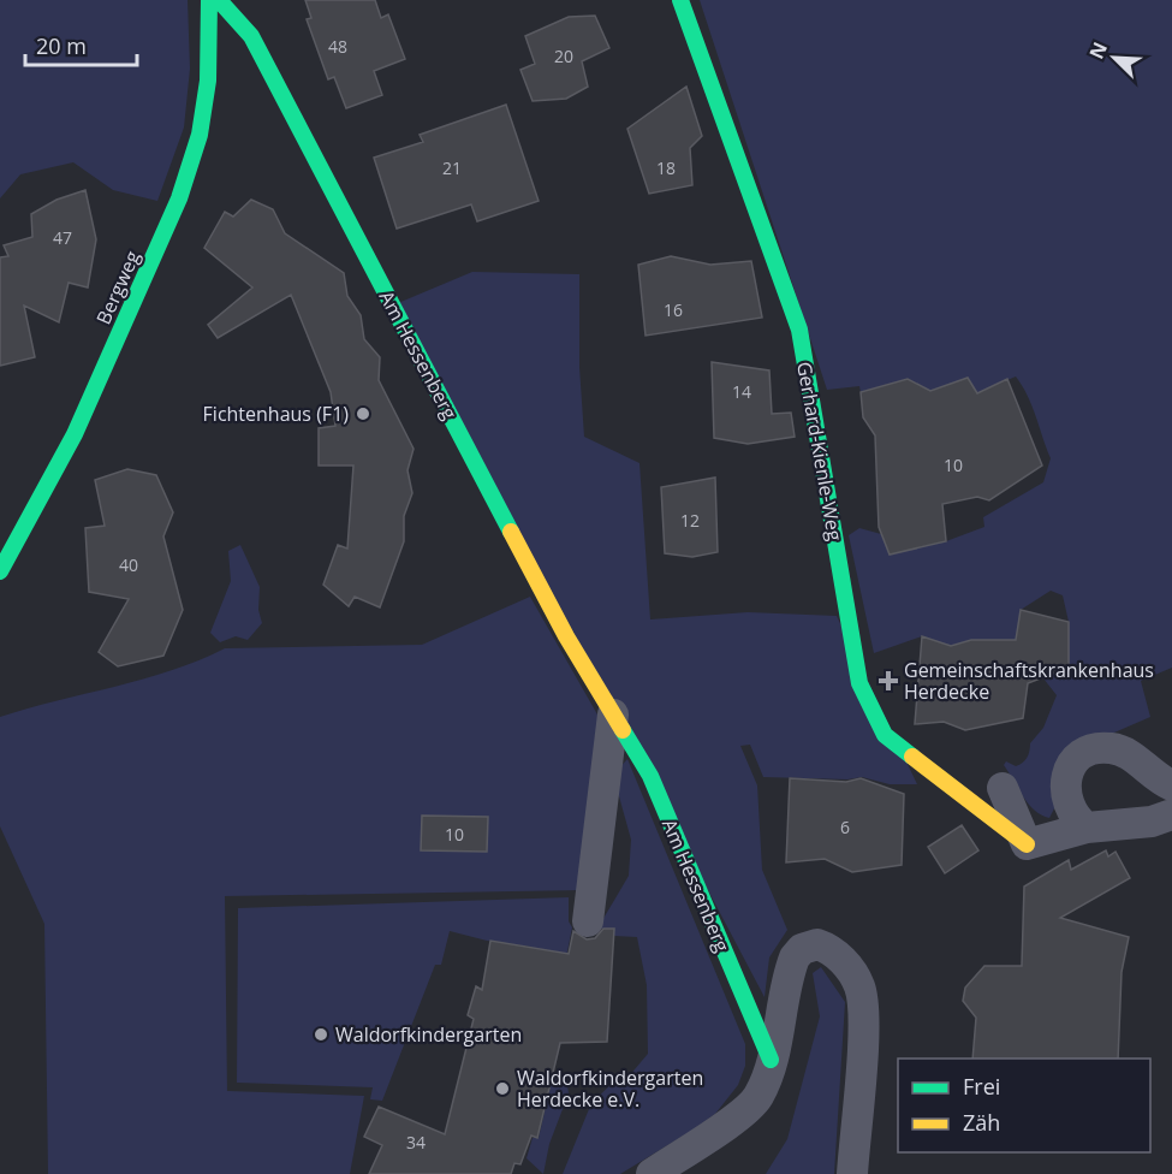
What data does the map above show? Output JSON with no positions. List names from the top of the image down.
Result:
{
  "streets": {
    "street": ["Bergweg", "Am Hessenberg", "Gerhard-Kienle-Weg"]
  },
  "places": {
    "other": ["Fichtenhaus (F1)", "Waldorfkindergarten", "Waldorfkindergarten Herdecke e.V."],
    "health": ["Gemeinschaftskrankenhaus Herdecke"]
  },
  "house_numbers": [
    "48",
    "20",
    "21",
    "18",
    "47",
    "16",
    "14",
    "10",
    "12",
    "40",
    "6",
    "10",
    "34"
  ],
  "legend": ["Frei", "Zäh"],
  "scale_bar": "20 m",
  "north": "top left"
}
